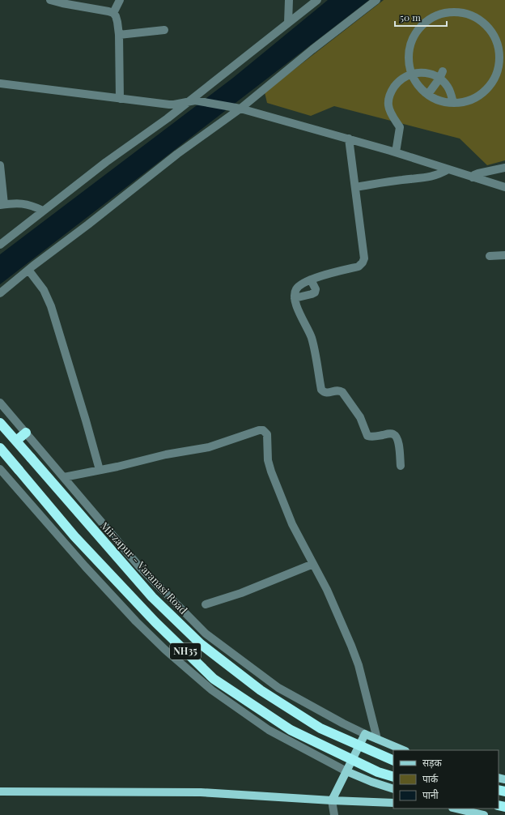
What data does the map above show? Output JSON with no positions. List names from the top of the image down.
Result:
{
  "streets": {
    "highway": ["Mirzapur - Varanasi Road", "NH35"]
  },
  "legend": ["सड़क", "पार्क", "पानी"],
  "scale_bar": "50 m"
}
